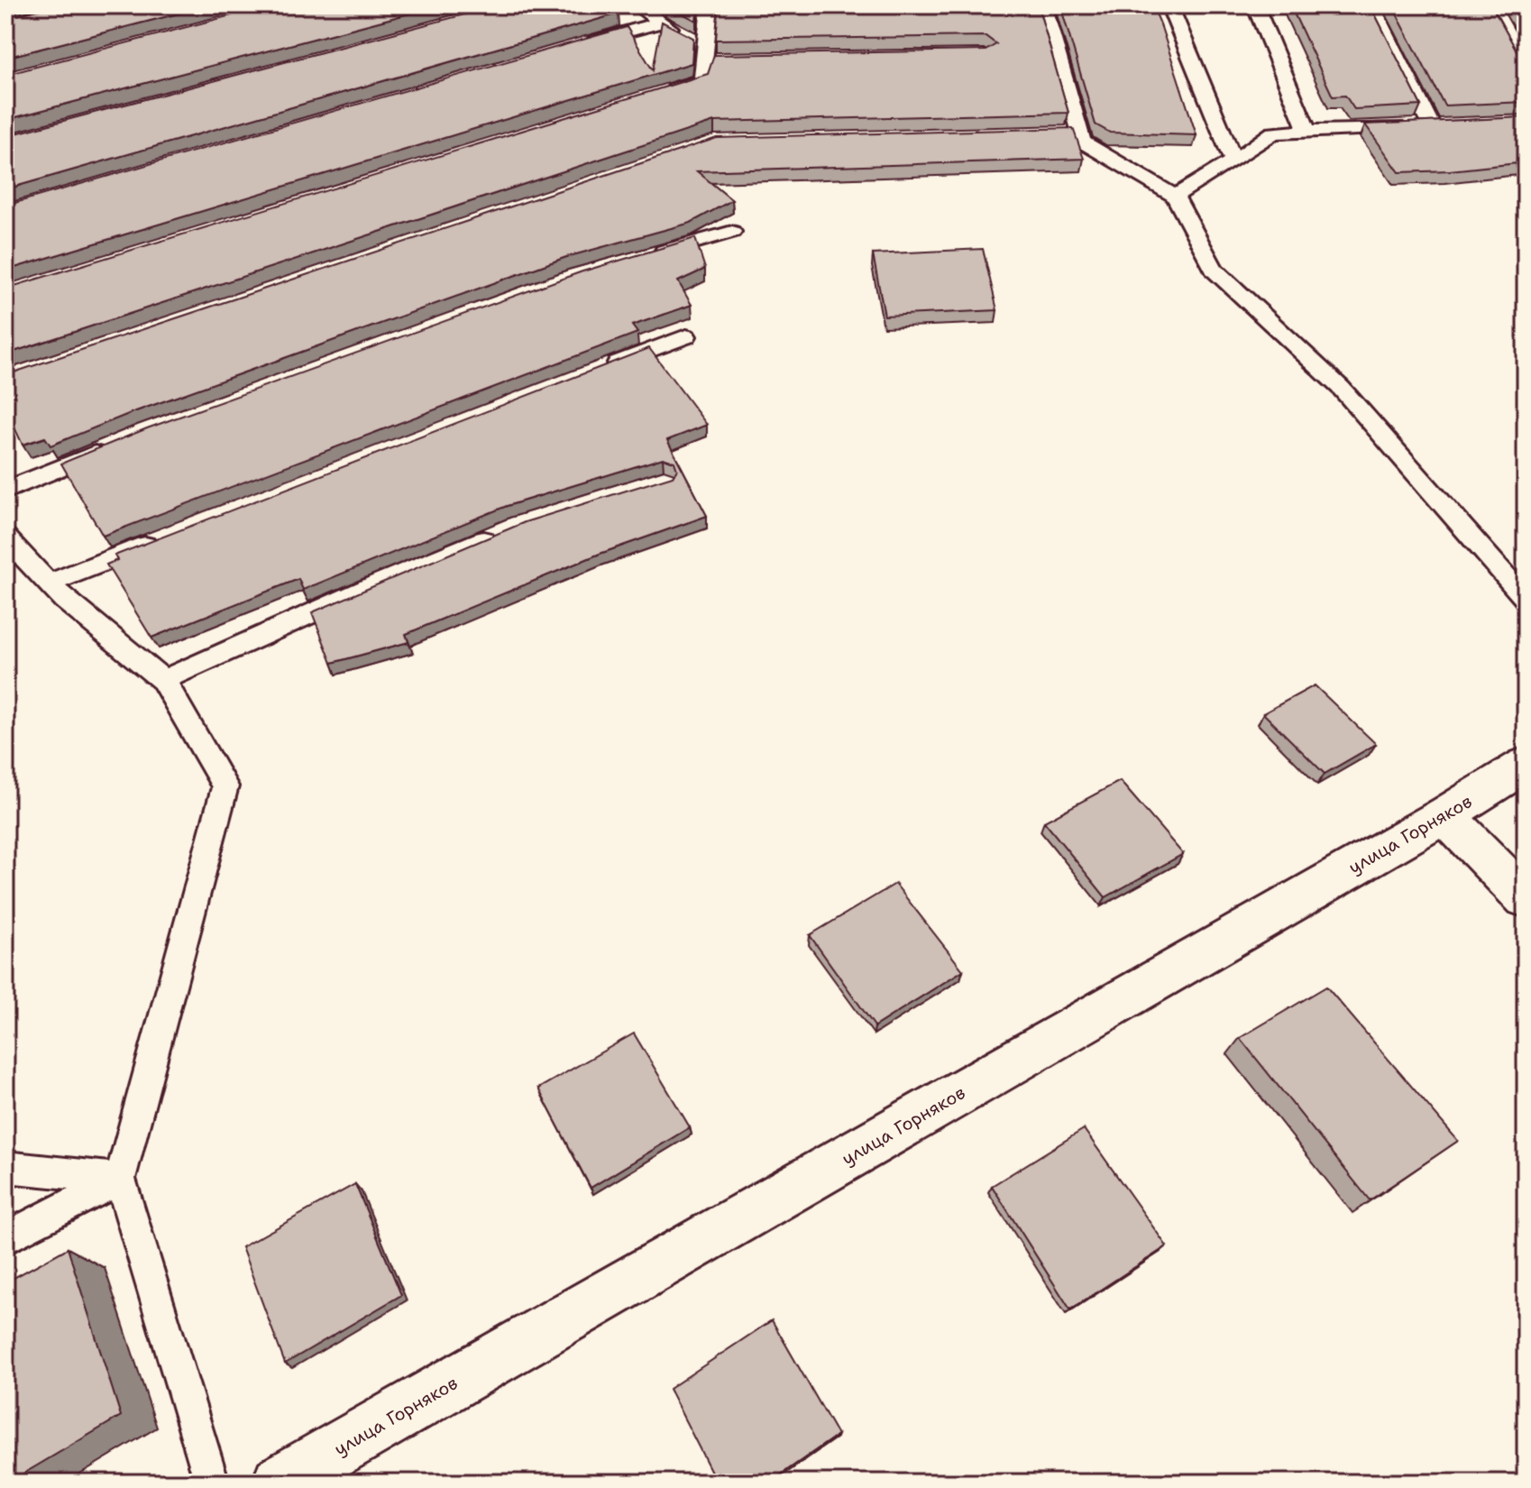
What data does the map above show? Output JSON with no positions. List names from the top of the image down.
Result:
{
  "streets": {
    "street": ["улица Горняков"]
  }
}
